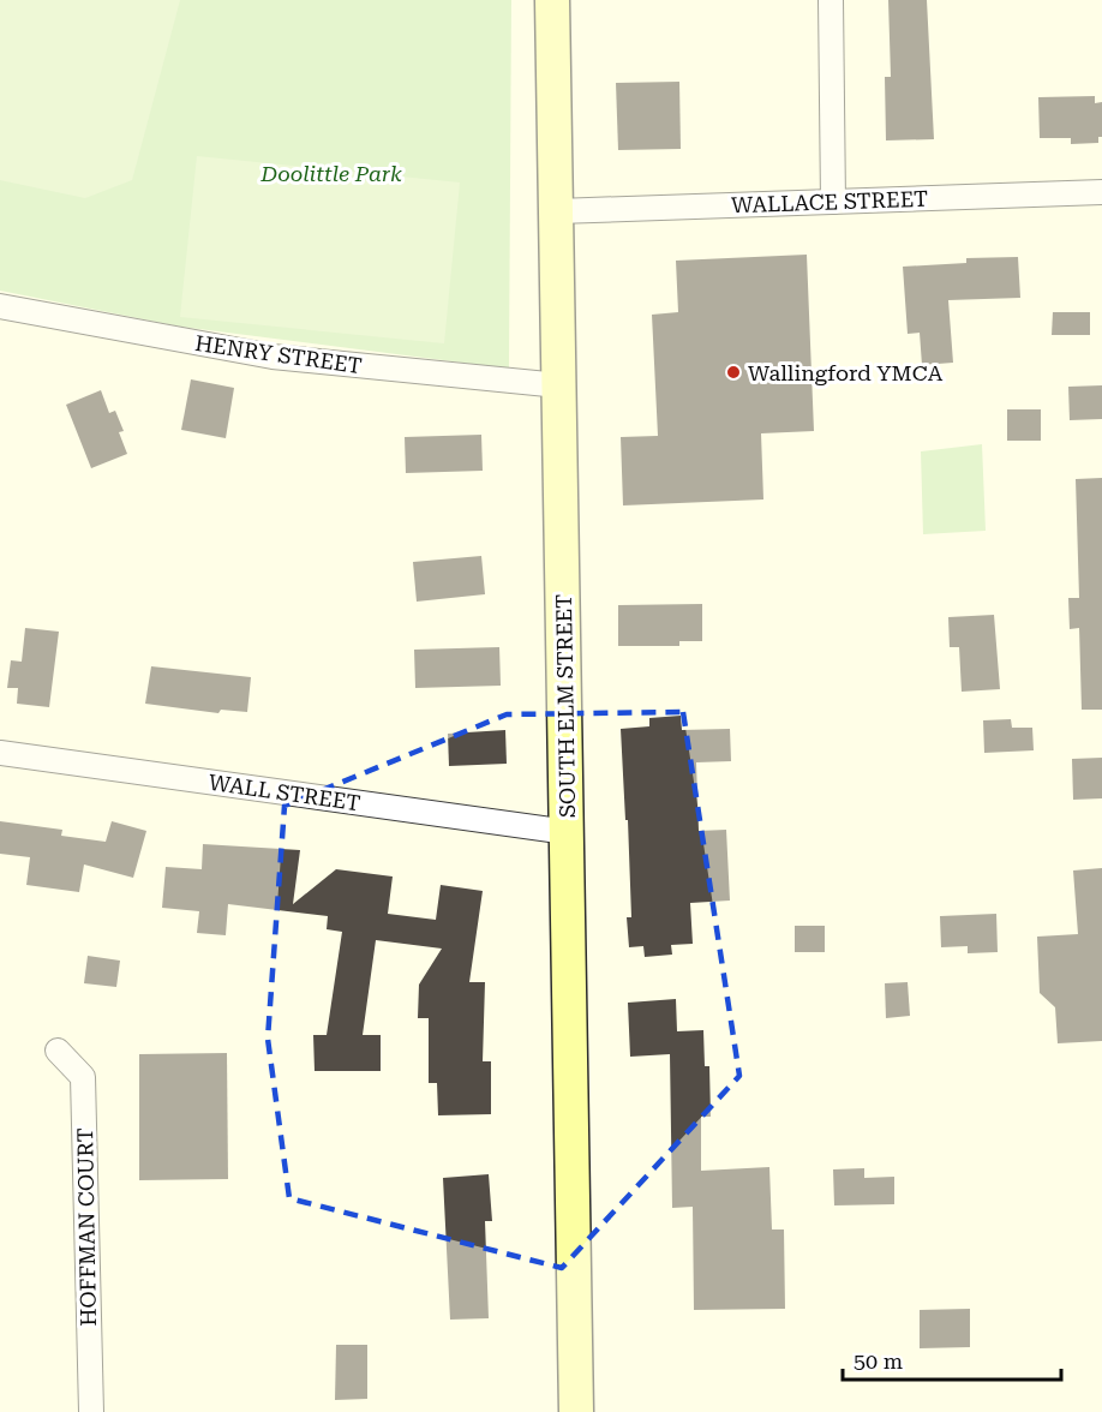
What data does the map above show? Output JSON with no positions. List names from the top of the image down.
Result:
{
  "streets": {
    "main road": ["SOUTH ELM STREET"],
    "street": [
      "WALLACE STREET",
      "HENRY STREET",
      "WALL STREET",
      "HOFFMAN COURT"
    ]
  },
  "crossings": [
    ["WALLACE STREET", "SOUTH ELM STREET"],
    ["HENRY STREET", "SOUTH ELM STREET"],
    ["SOUTH ELM STREET", "WALL STREET"]
  ],
  "parks": ["Doolittle Park"],
  "places": ["Wallingford YMCA"],
  "scale_bar": "50 m"
}
